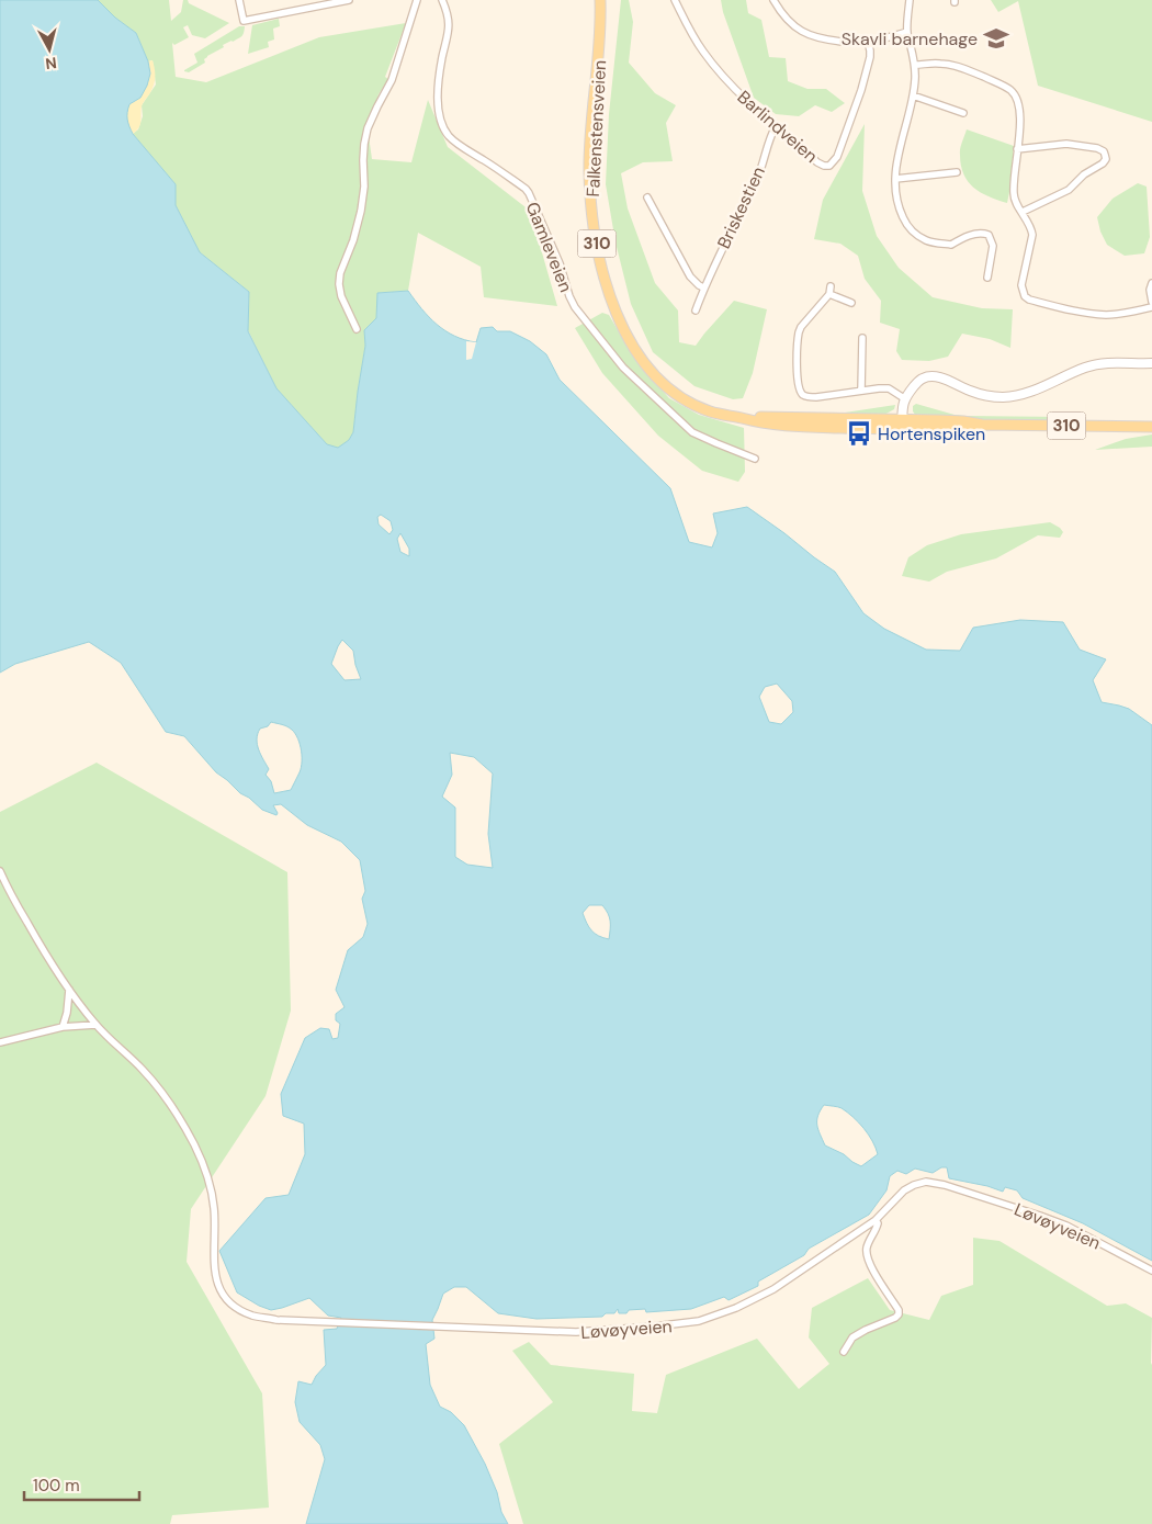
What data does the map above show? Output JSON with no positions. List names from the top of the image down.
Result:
{
  "streets": {
    "main road": ["Falkenstensveien", "310"],
    "street": [
      "Barlindveien",
      "Briskestien",
      "Gamleveien",
      "Løvøyveien"
    ]
  },
  "crossings": [
    ["Barlindveien", "Briskestien"]
  ],
  "places": {
    "school or university": ["Skavli barnehage"],
    "bus stop": ["Hortenspiken"]
  },
  "scale_bar": "100 m",
  "north": "bottom"
}
